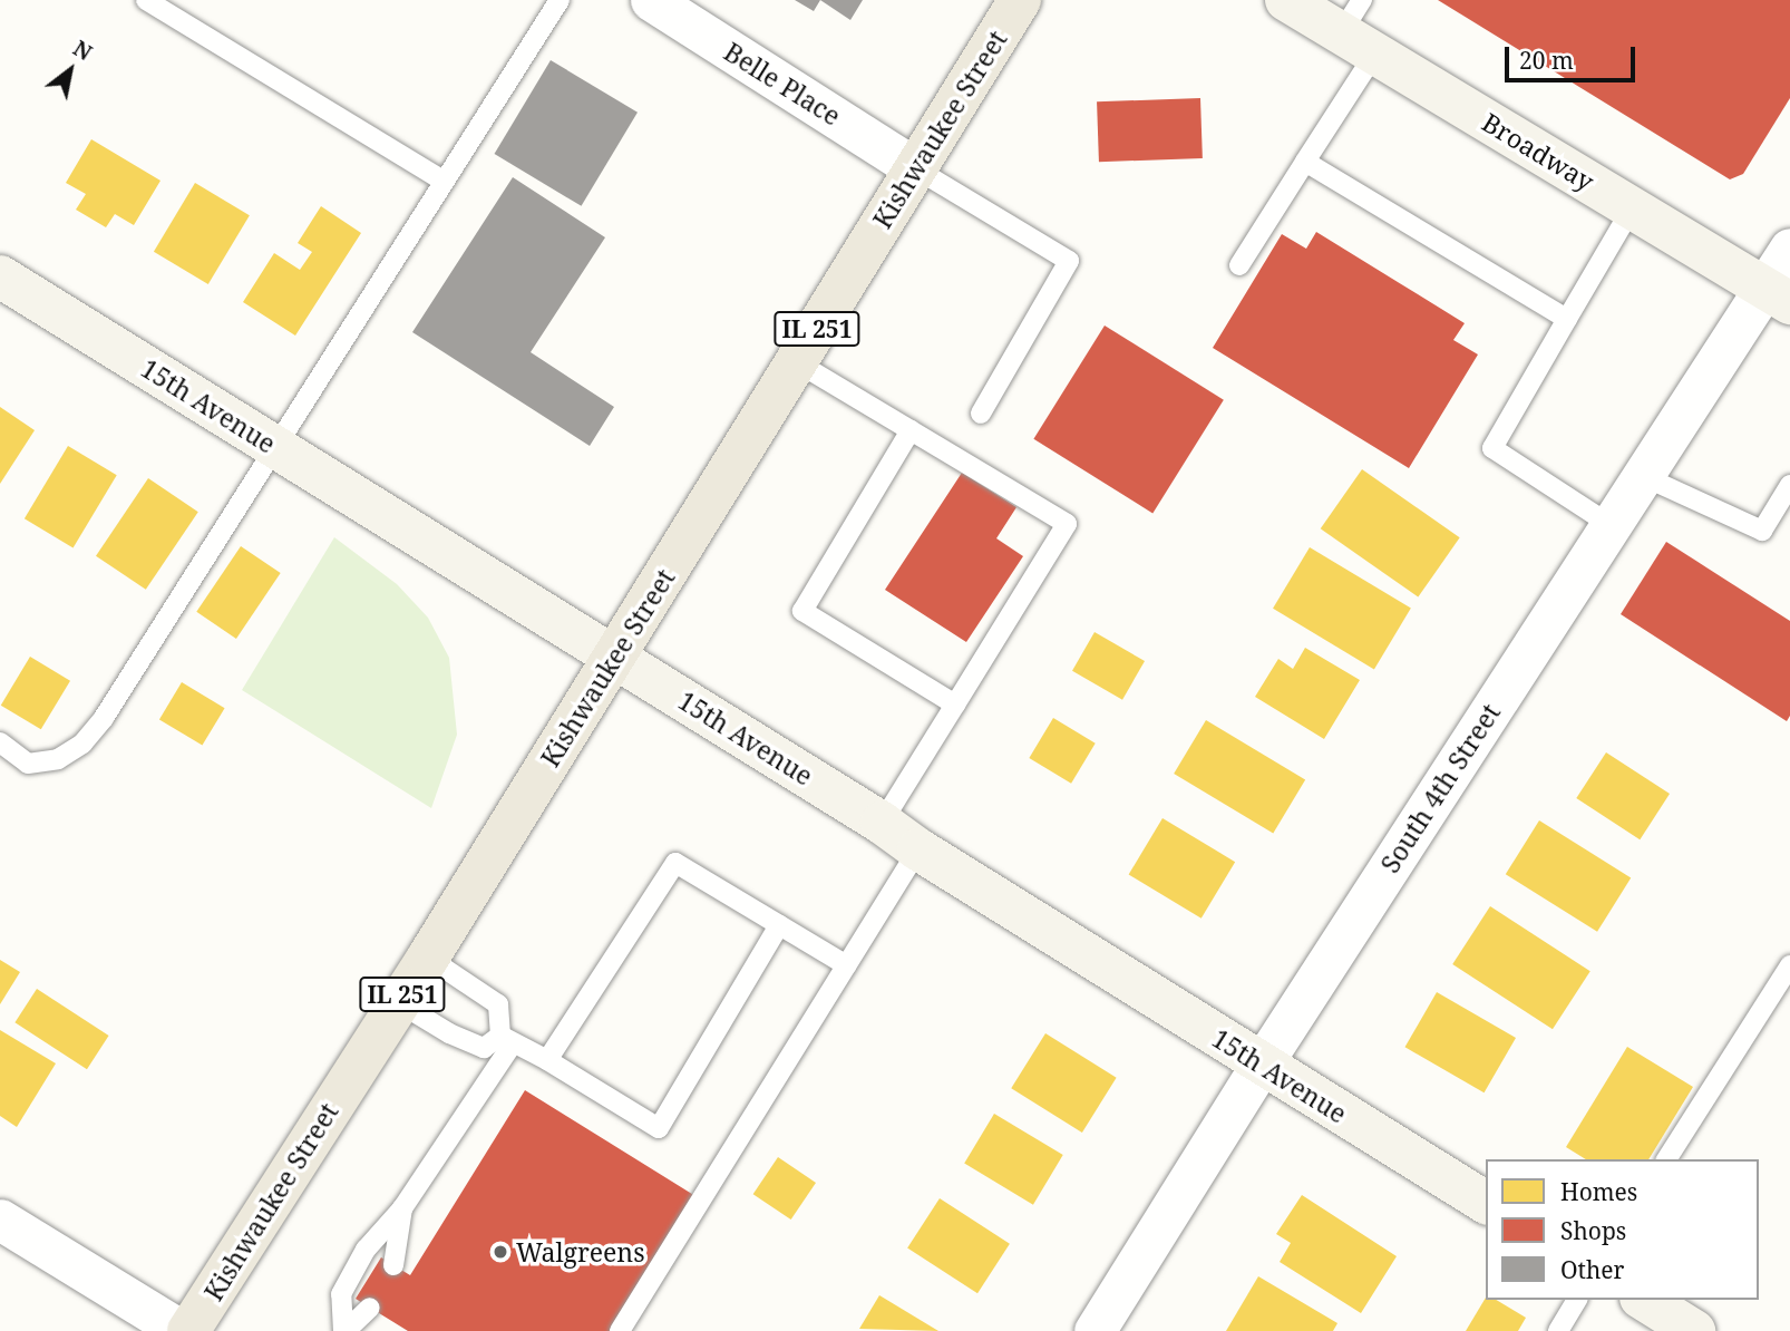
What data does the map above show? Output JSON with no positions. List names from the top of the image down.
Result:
{
  "streets": {
    "main road": [
      "Kishwaukee Street",
      "Broadway",
      "IL 251",
      "15th Avenue"
    ],
    "street": ["Belle Place", "South 4th Street"]
  },
  "crossings": [
    ["Belle Place", "Kishwaukee Street"],
    ["Kishwaukee Street", "15th Avenue"],
    ["Broadway", "South 4th Street"],
    ["15th Avenue", "South 4th Street"]
  ],
  "places": ["Walgreens"],
  "legend": ["Homes", "Shops", "Other"],
  "scale_bar": "20 m",
  "north": "top right"
}
